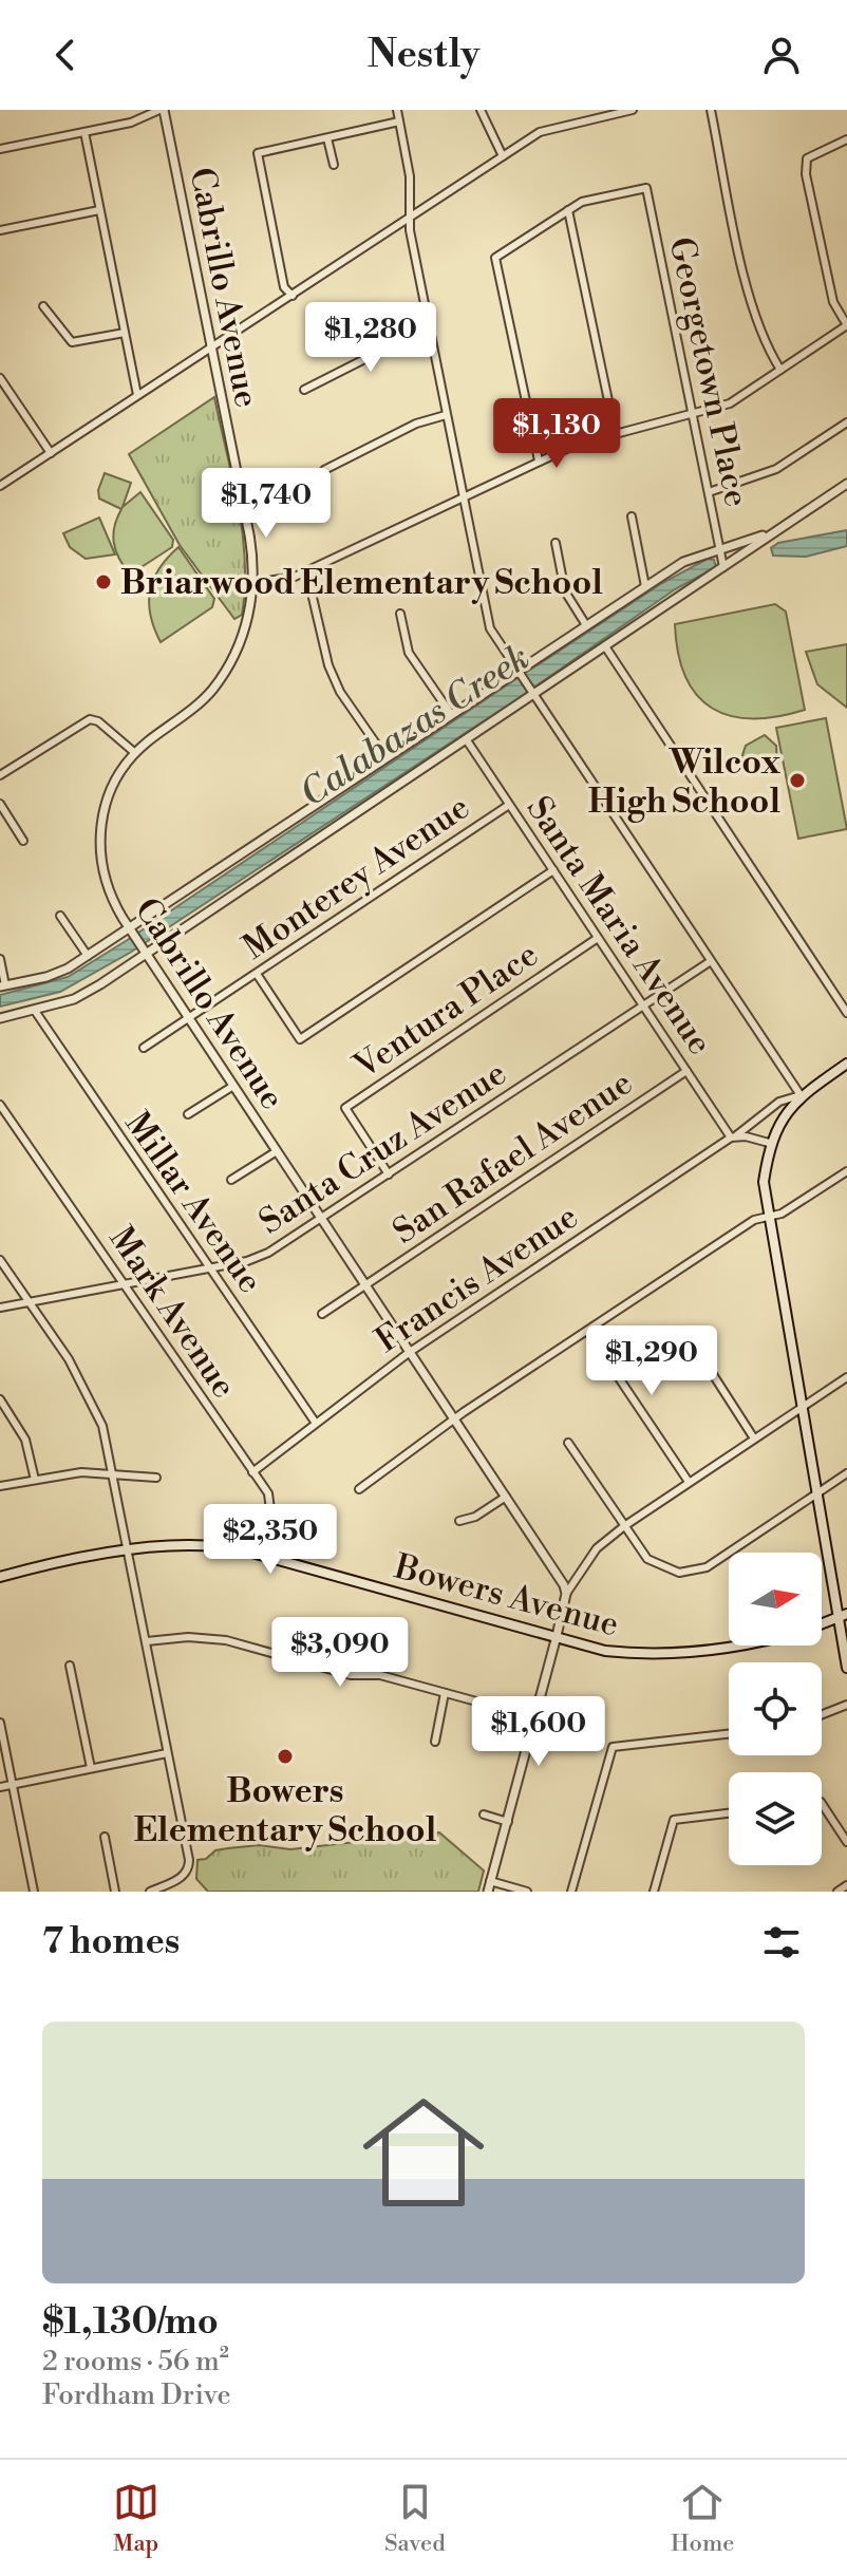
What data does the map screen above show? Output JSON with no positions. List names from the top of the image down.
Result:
{
  "streets": {
    "main road": ["Bowers Avenue"],
    "street": [
      "Cabrillo Avenue",
      "Georgetown Place",
      "Monterey Avenue",
      "Santa Maria Avenue",
      "Ventura Place",
      "Santa Cruz Avenue",
      "San Rafael Avenue",
      "Millar Avenue",
      "Francis Avenue",
      "Mark Avenue"
    ]
  },
  "crossings": [
    ["Cabrillo Avenue", "Monterey Avenue"],
    ["Cabrillo Avenue", "Santa Cruz Avenue"],
    ["Cabrillo Avenue", "San Rafael Avenue"],
    ["Cabrillo Avenue", "Francis Avenue"],
    ["Monterey Avenue", "Santa Maria Avenue"],
    ["Santa Maria Avenue", "Ventura Place"],
    ["Santa Maria Avenue", "Santa Cruz Avenue"],
    ["Santa Maria Avenue", "San Rafael Avenue"],
    ["Santa Maria Avenue", "Francis Avenue"],
    ["Ventura Place", "Santa Cruz Avenue"],
    ["Santa Cruz Avenue", "Millar Avenue"],
    ["Santa Cruz Avenue", "Mark Avenue"],
    ["Millar Avenue", "Francis Avenue"],
    ["Francis Avenue", "Mark Avenue"],
    ["Mark Avenue", "Bowers Avenue"]
  ],
  "water": ["Calabazas Creek"],
  "places": ["Briarwood Elementary School", "Wilcox High School", "Bowers Elementary School"],
  "north": "right",
  "page": {
    "header": "Nestly",
    "price": [
      "$1,280",
      "$1,130",
      "$1,740",
      "$1,290",
      "$2,350",
      "$3,090",
      "$1,600"
    ],
    "heading": "7 homes",
    "list": [
      {
        "name": "$1,130/mo",
        "note": "2 rooms · 56 m² · Fordham Drive"
      }
    ],
    "tabs": ["Map", "Saved", "Home"]
  }
}
